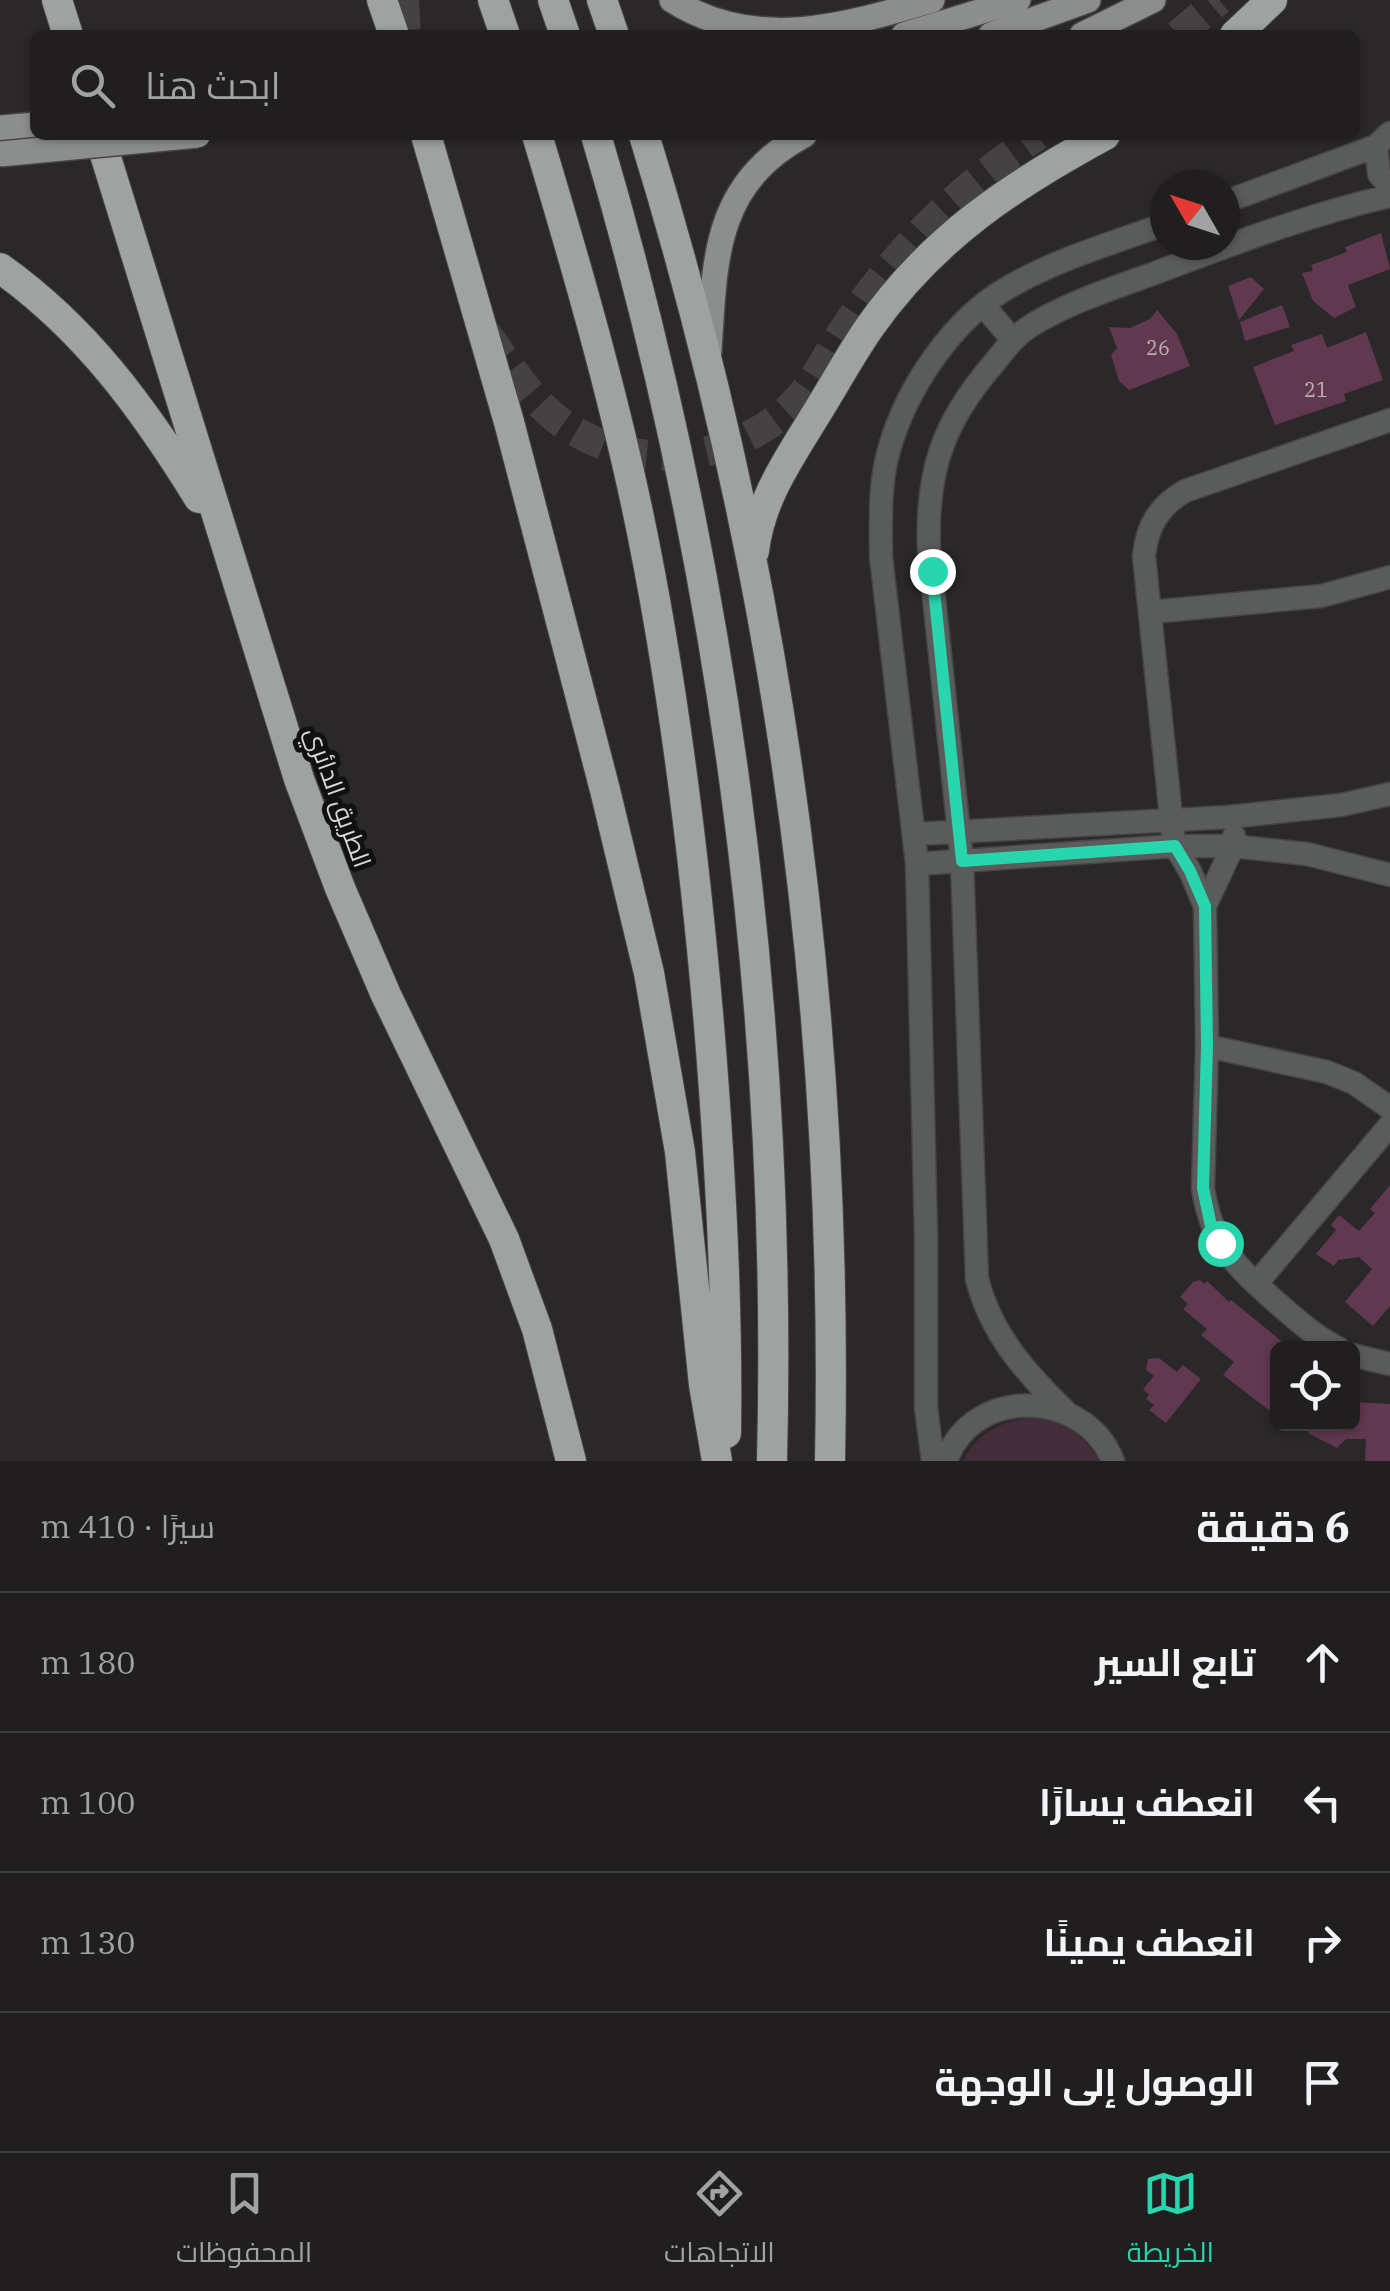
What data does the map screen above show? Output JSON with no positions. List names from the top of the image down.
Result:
{
  "streets": {
    "highway": ["الطريق الدائري"]
  },
  "house_numbers": ["26", "21"],
  "north": "top left",
  "page": {
    "search": "ابحث هنا",
    "heading": ["6 دقيقة", "سيرًا · 410 m"],
    "list": [
      ["تابع السير", "180 m"],
      ["انعطف يسارًا", "100 m"],
      ["انعطف يمينًا", "130 m"],
      "الوصول إلى الوجهة"
    ],
    "nav": ["الخريطة", "الاتجاهات", "المحفوظات"]
  }
}
